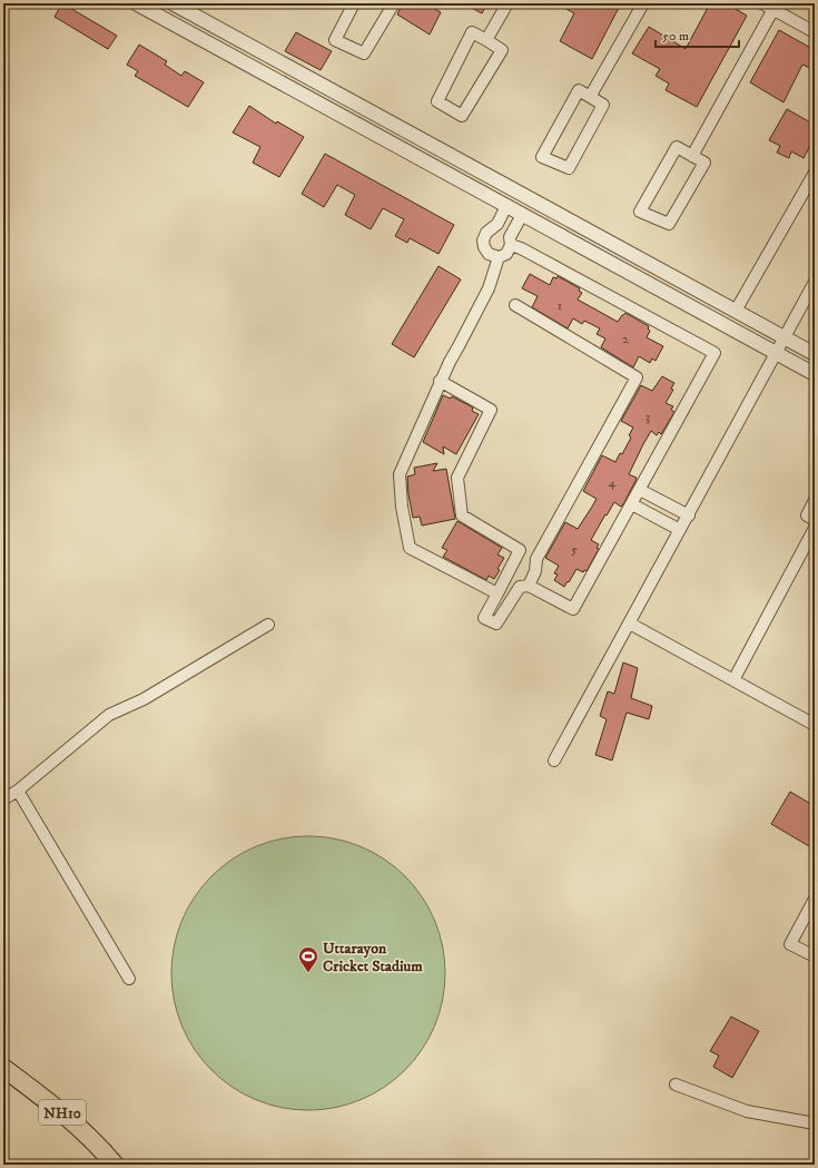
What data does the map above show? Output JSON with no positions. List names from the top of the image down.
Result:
{
  "streets": {
    "highway": ["NH10"]
  },
  "places": {
    "sports": ["Uttarayon Cricket Stadium"]
  },
  "house_numbers": [
    "1",
    "2",
    "3",
    "4",
    "5"
  ],
  "scale_bar": "50 m"
}
